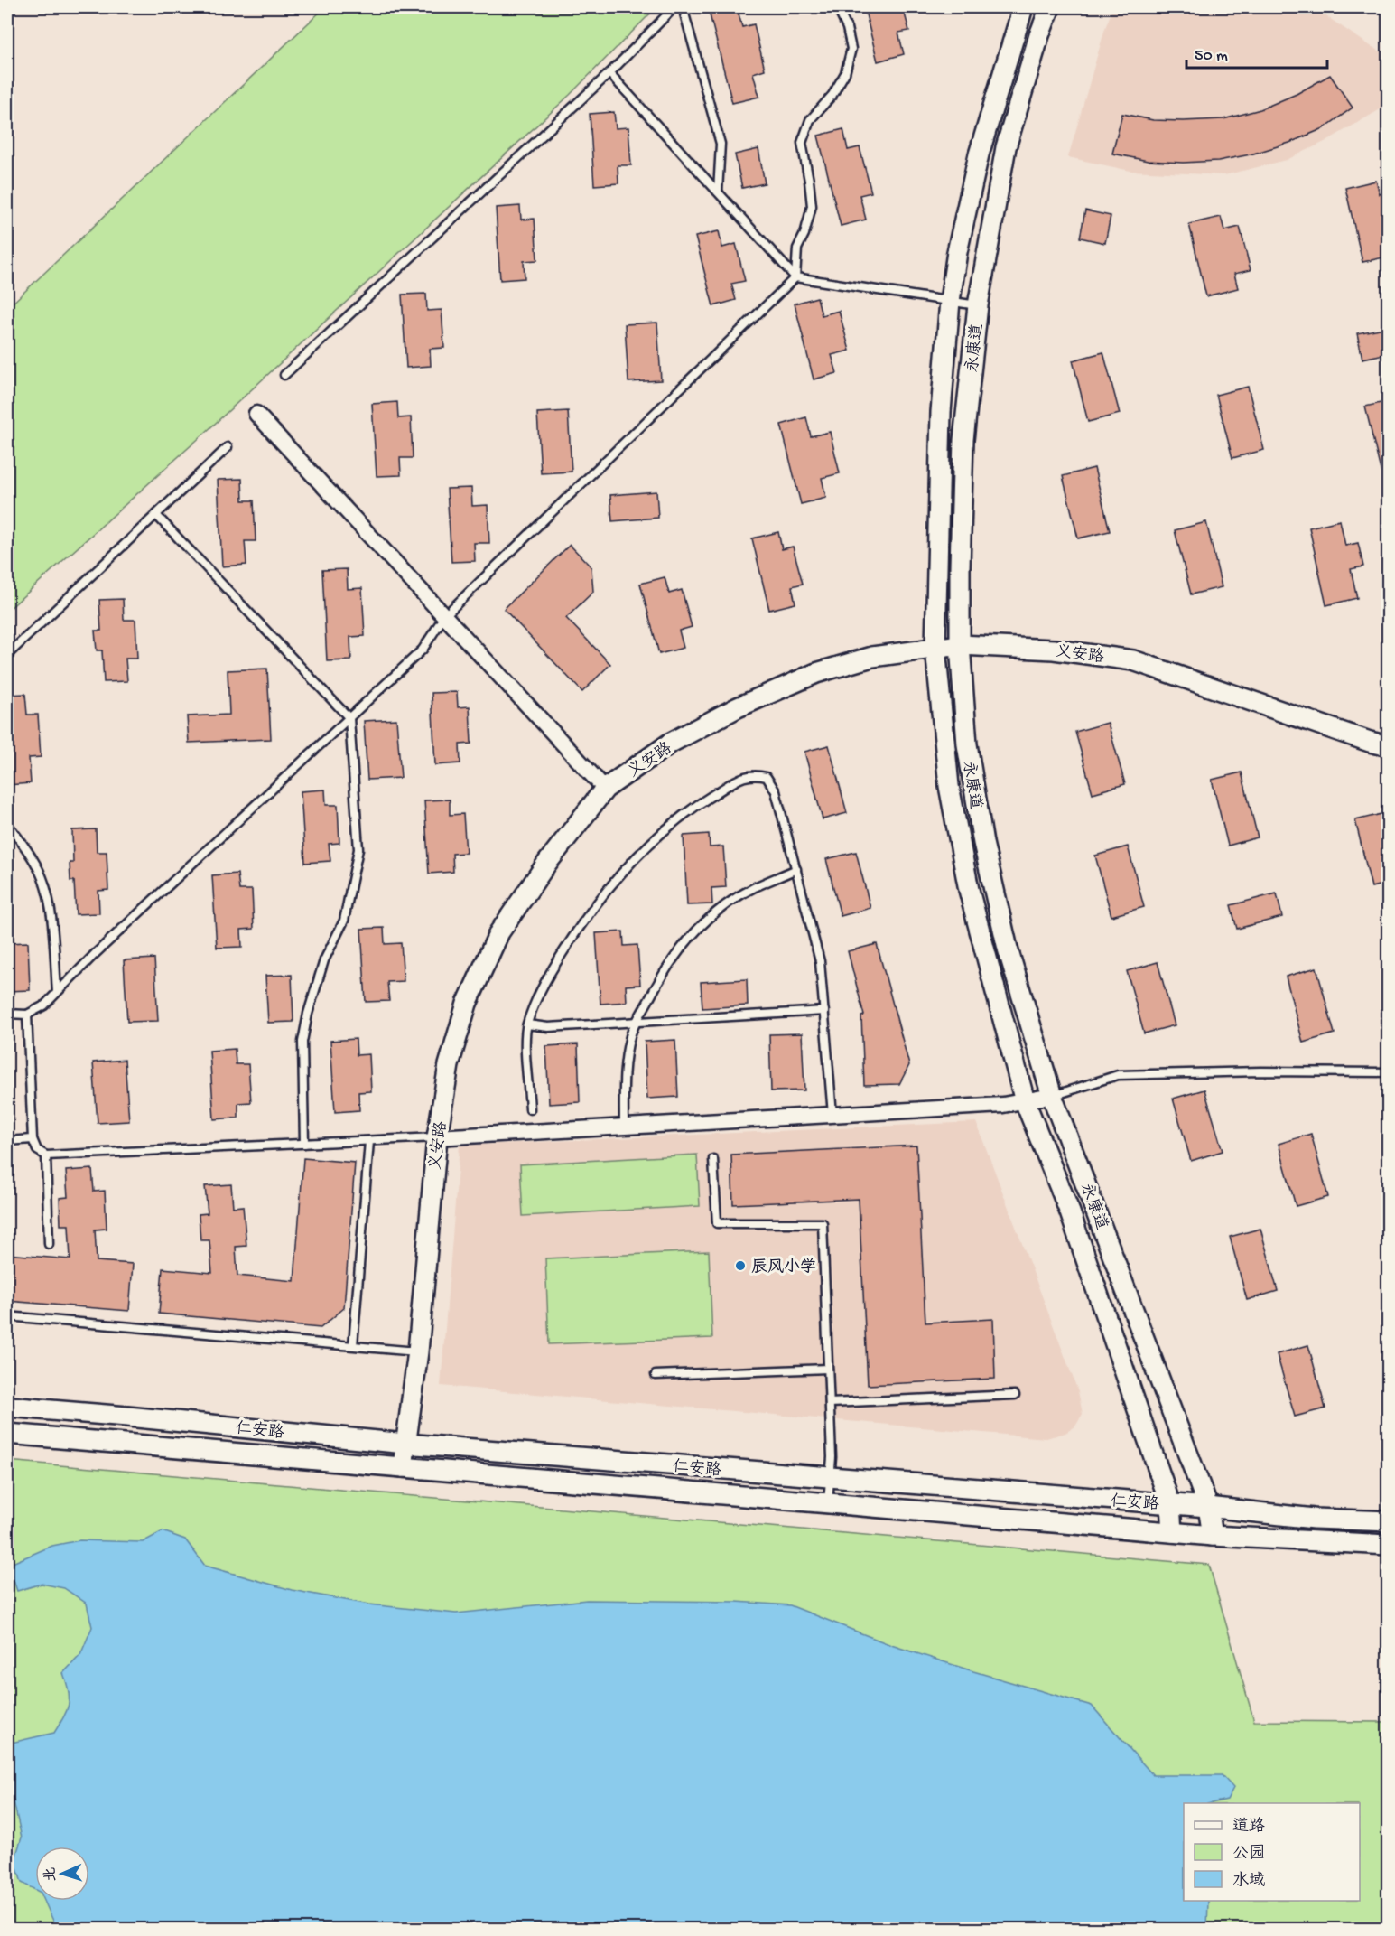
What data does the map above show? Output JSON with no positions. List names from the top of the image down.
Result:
{
  "streets": {
    "street": ["永康道", "义安路", "仁安路"]
  },
  "crossings": [
    ["永康道", "义安路"],
    ["永康道", "仁安路"],
    ["义安路", "仁安路"]
  ],
  "places": ["辰风小学"],
  "legend": ["道路", "公园", "水域"],
  "scale_bar": "50 m",
  "north": "left"
}
